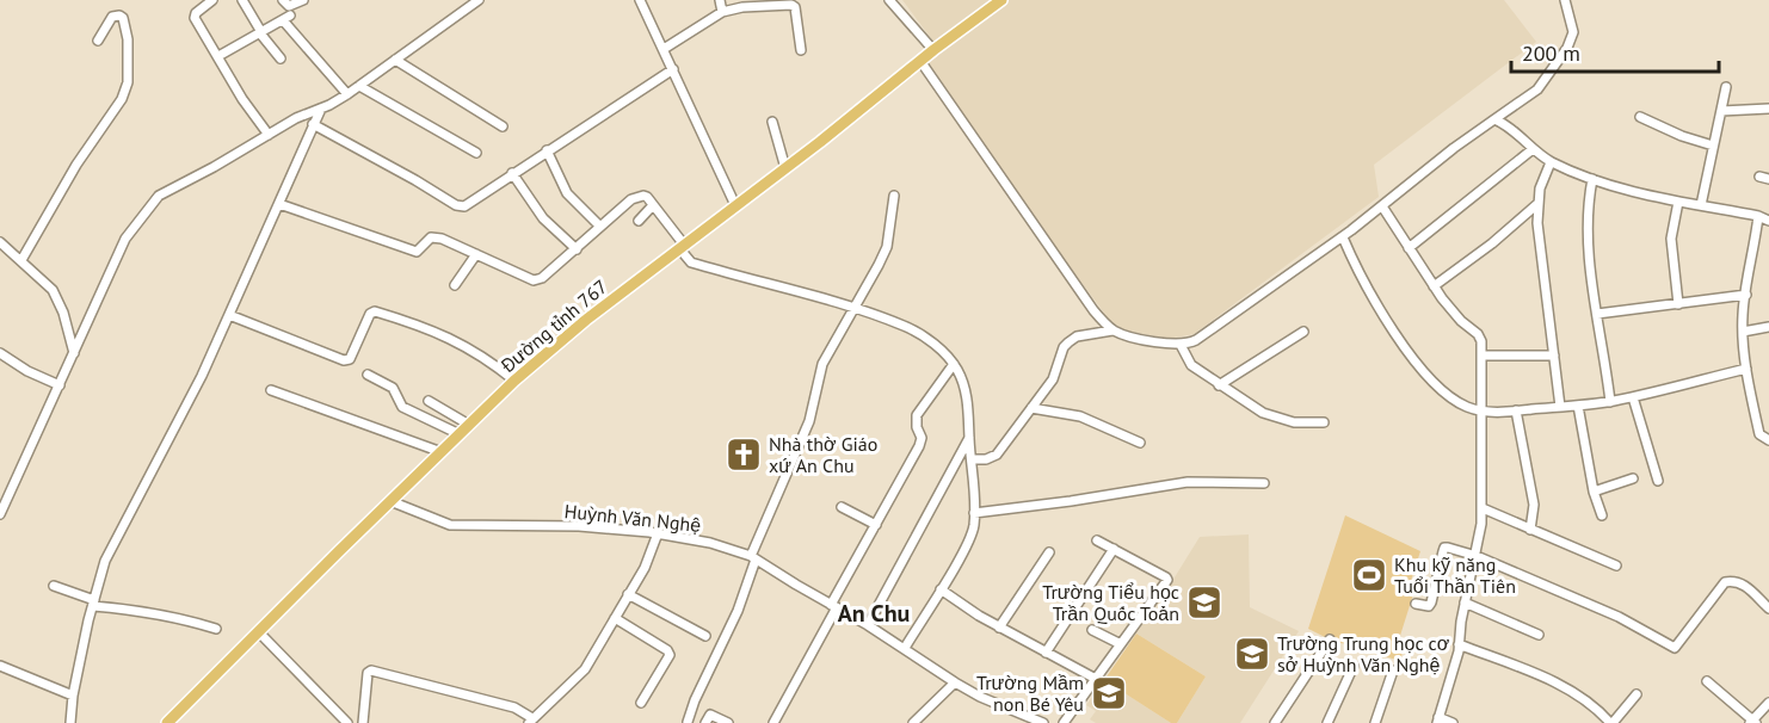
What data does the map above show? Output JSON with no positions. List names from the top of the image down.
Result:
{
  "streets": {
    "main road": ["Đường tỉnh 767"],
    "street": ["Huỳnh Văn Nghệ"]
  },
  "crossings": [
    ["Đường tỉnh 767", "Huỳnh Văn Nghệ"]
  ],
  "districts": ["An Chu"],
  "places": {
    "church": ["Nhà thờ Giáo xứ An Chu"],
    "sports": ["Khu kỹ năng Tuổi Thần Tiên"],
    "school or university": ["Trường Tiểu học Trần Quốc Toản", "Trường Trung học cơ sở Huỳnh Văn Nghệ", "Trường Mầm non Bé Yêu"]
  },
  "scale_bar": "200 m"
}
